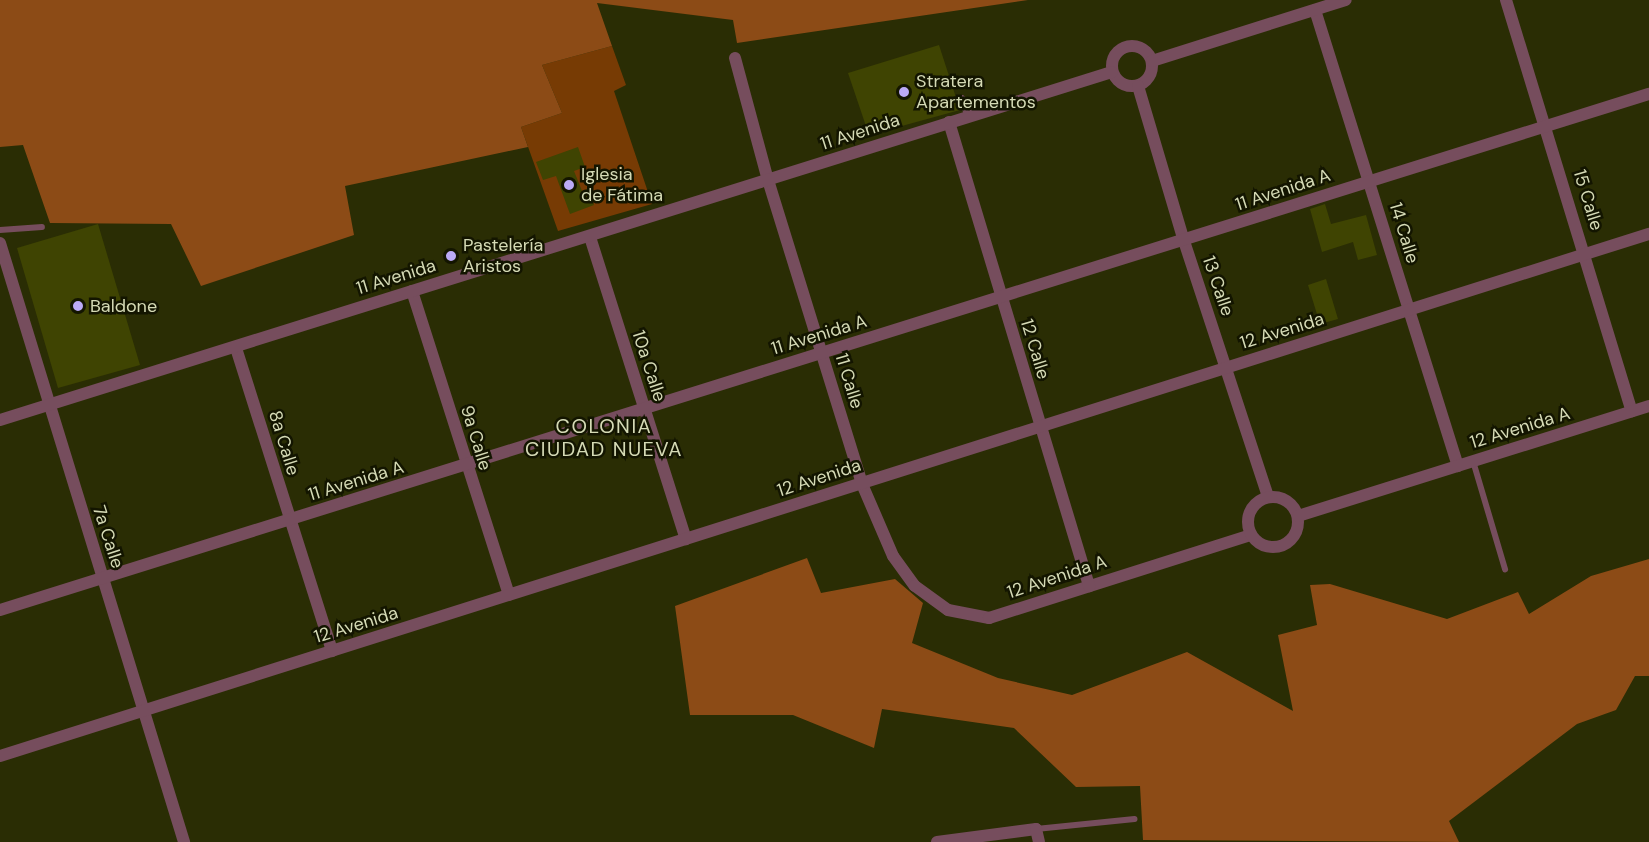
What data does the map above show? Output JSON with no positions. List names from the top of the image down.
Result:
{
  "streets": {
    "street": [
      "11 Avenida",
      "11 Avenida A",
      "15 Calle",
      "14 Calle",
      "13 Calle",
      "12 Avenida",
      "12 Calle",
      "10a Calle",
      "11 Calle",
      "12 Avenida A",
      "9a Calle",
      "8a Calle",
      "7a Calle"
    ]
  },
  "crossings": [
    ["11 Avenida", "13 Calle"],
    ["11 Avenida", "12 Calle"],
    ["11 Avenida", "10a Calle"],
    ["11 Avenida", "11 Calle"],
    ["11 Avenida", "9a Calle"],
    ["11 Avenida", "8a Calle"],
    ["11 Avenida", "7a Calle"],
    ["11 Avenida A", "15 Calle"],
    ["11 Avenida A", "14 Calle"],
    ["11 Avenida A", "13 Calle"],
    ["11 Avenida A", "12 Calle"],
    ["11 Avenida A", "10a Calle"],
    ["11 Avenida A", "11 Calle"],
    ["11 Avenida A", "9a Calle"],
    ["11 Avenida A", "8a Calle"],
    ["11 Avenida A", "7a Calle"],
    ["15 Calle", "12 Avenida"],
    ["15 Calle", "12 Avenida A"],
    ["14 Calle", "12 Avenida"],
    ["14 Calle", "12 Avenida A"],
    ["13 Calle", "12 Avenida"],
    ["13 Calle", "12 Avenida A"],
    ["12 Avenida", "12 Calle"],
    ["12 Avenida", "10a Calle"],
    ["12 Avenida", "11 Calle"],
    ["12 Avenida", "9a Calle"],
    ["12 Avenida", "8a Calle"],
    ["12 Avenida", "7a Calle"],
    ["12 Calle", "12 Avenida A"],
    ["11 Calle", "12 Avenida A"]
  ],
  "districts": ["COLONIA CIUDAD NUEVA"],
  "places": [
    "Stratera Apartementos",
    "Iglesia de Fátima",
    "Pastelería Aristos",
    "Baldone"
  ]
}
